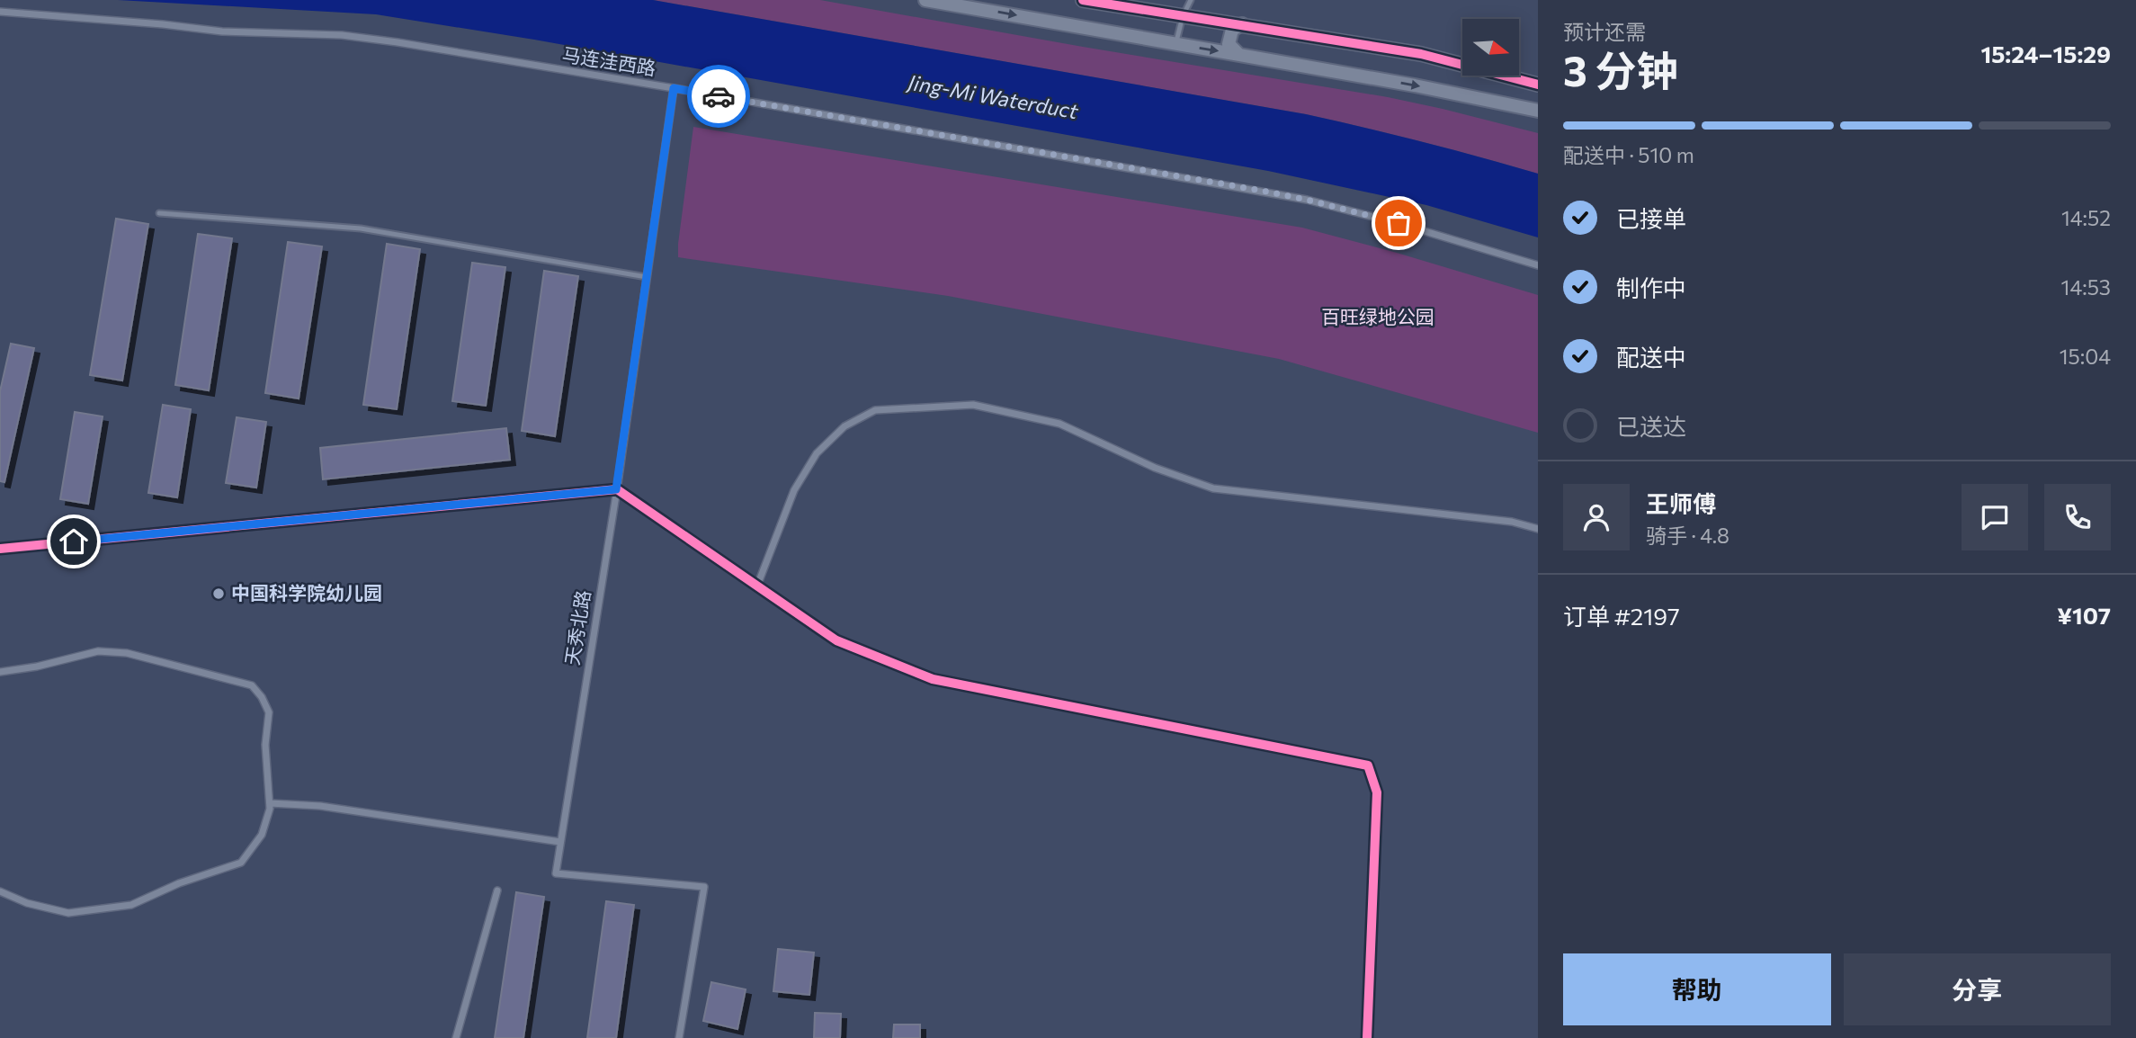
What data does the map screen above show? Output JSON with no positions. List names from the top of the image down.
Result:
{
  "streets": {
    "street": ["马连洼西路", "天秀北路"]
  },
  "crossings": [
    ["马连洼西路", "天秀北路"]
  ],
  "water": ["Jing-Mi Waterduct"],
  "parks": ["百旺绿地公园"],
  "places": ["中国科学院幼儿园"],
  "north": "right",
  "page": {
    "heading": ["3 分钟", "预计还需", "15:24–15:29"],
    "panel": [
      "王师傅",
      "骑手 · 4.8",
      "订单 #2197",
      "¥107"
    ],
    "bar": "配送中 · 510 m",
    "list": [
      ["已接单", "14:52"],
      ["制作中", "14:53"],
      ["配送中", "15:04"],
      "已送达"
    ],
    "buttons": ["帮助", "分享"]
  }
}
